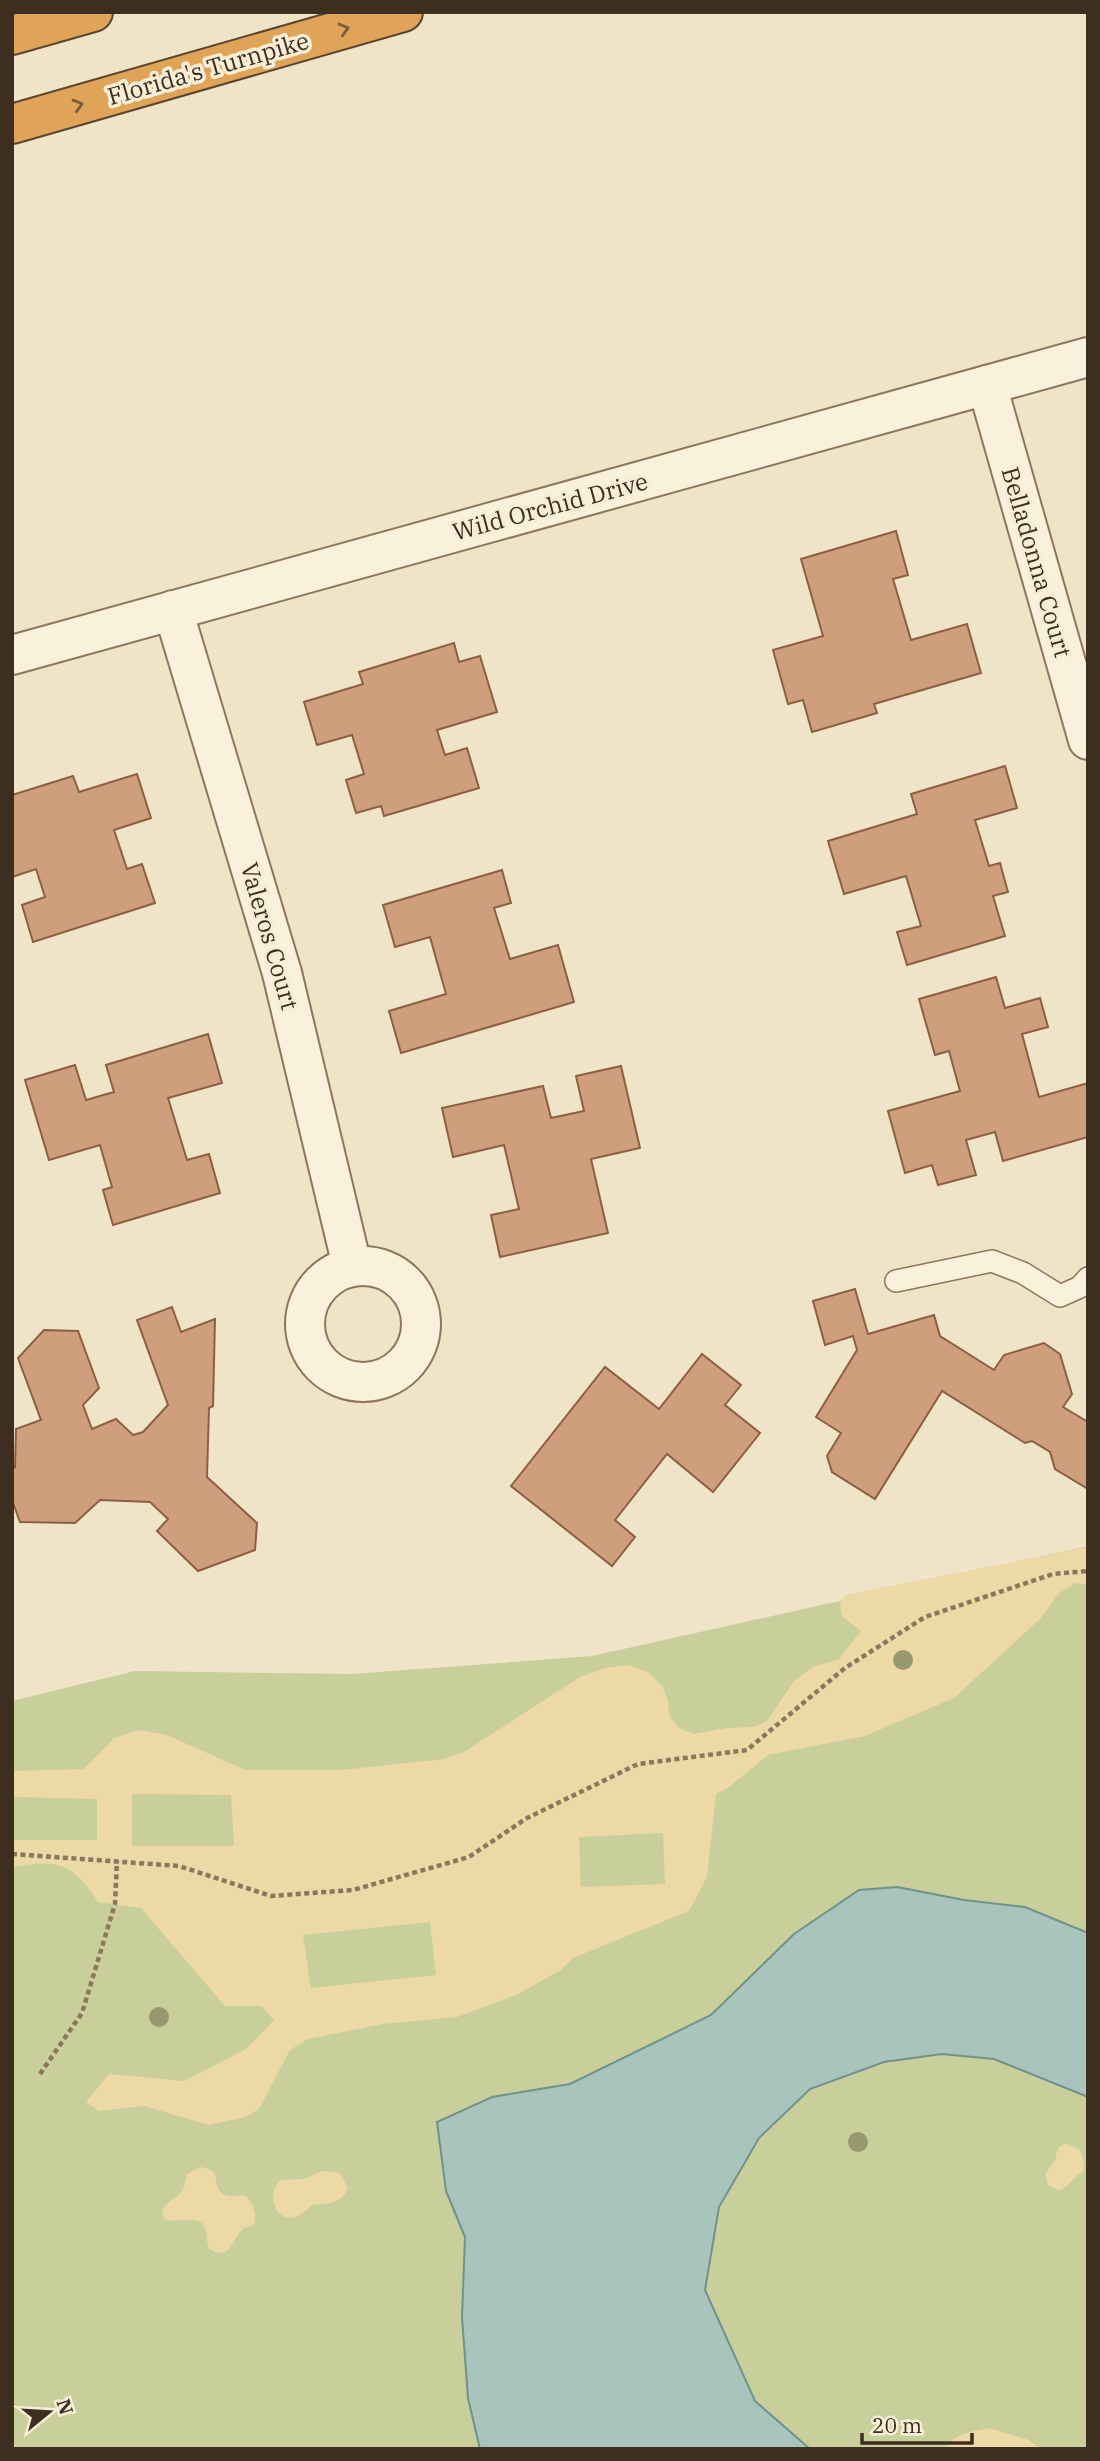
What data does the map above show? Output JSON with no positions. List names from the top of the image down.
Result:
{
  "streets": {
    "highway": ["Florida's Turnpike"],
    "street": ["Wild Orchid Drive", "Belladonna Court", "Valeros Court"]
  },
  "crossings": [
    ["Wild Orchid Drive", "Belladonna Court"],
    ["Wild Orchid Drive", "Valeros Court"]
  ],
  "one_way": ["Florida's Turnpike"],
  "scale_bar": "20 m",
  "north": "right"
}
